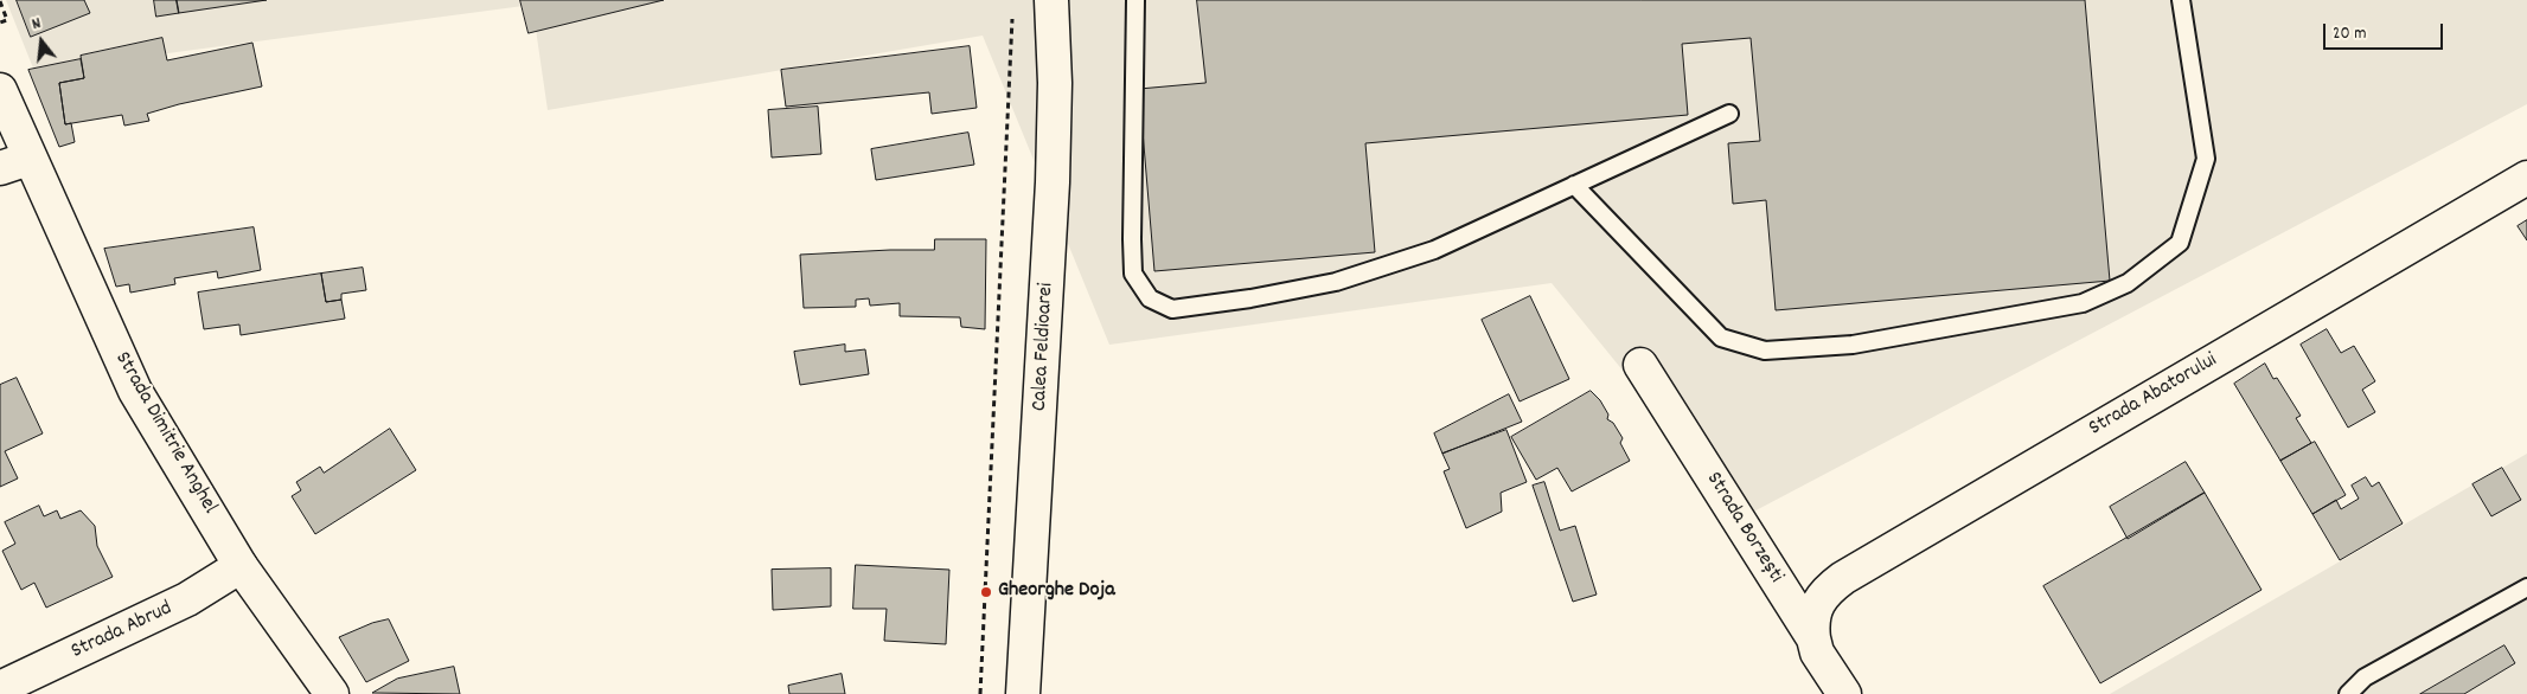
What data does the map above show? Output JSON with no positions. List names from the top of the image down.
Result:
{
  "streets": {
    "street": [
      "Calea Feldioarei",
      "Strada Abatorului",
      "Strada Dimitrie Anghel",
      "Strada Borzești",
      "Strada Abrud"
    ]
  },
  "crossings": [
    ["Strada Abatorului", "Strada Borzești"],
    ["Strada Dimitrie Anghel", "Strada Abrud"]
  ],
  "places": ["Gheorghe Doja"],
  "scale_bar": "20 m",
  "north": "top"
}
